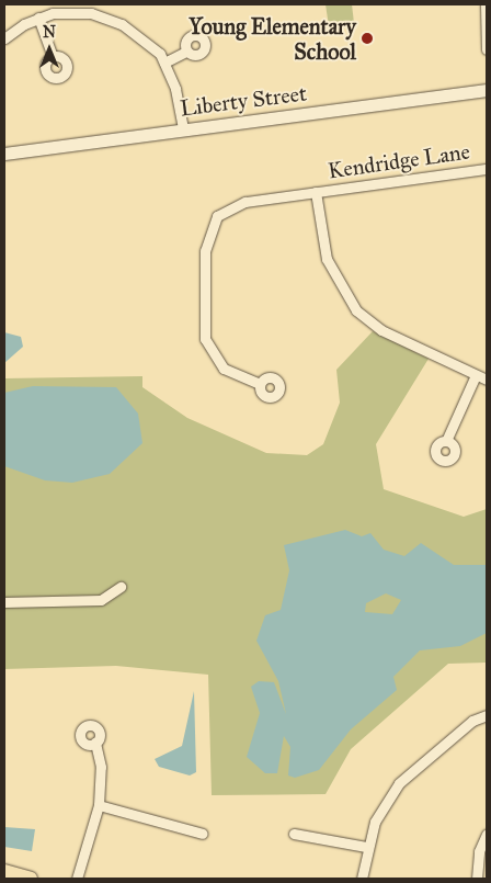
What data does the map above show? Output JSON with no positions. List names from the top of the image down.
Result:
{
  "streets": {
    "street": ["Liberty Street", "Kendridge Lane"]
  },
  "places": ["Young Elementary School"],
  "north": "top"
}
